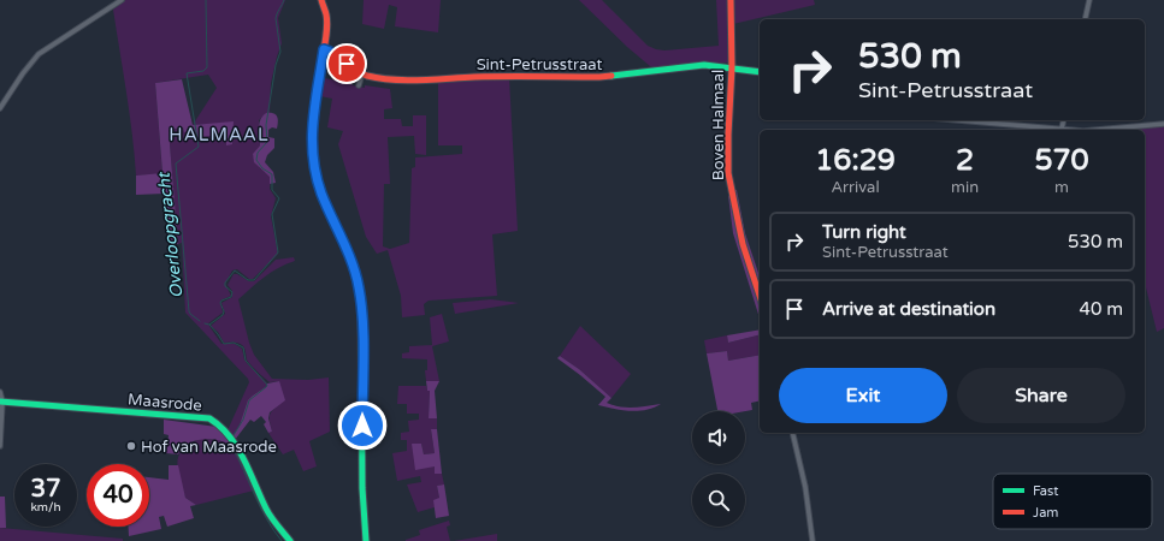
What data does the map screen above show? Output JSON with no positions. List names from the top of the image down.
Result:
{
  "streets": {
    "street": ["Sint-Petrusstraat", "Boven Halmaal", "Maasrode"]
  },
  "crossings": [
    ["Sint-Petrusstraat", "Boven Halmaal"]
  ],
  "districts": ["HALMAAL"],
  "water": ["Overloopgracht"],
  "places": ["Hof van Maasrode"],
  "legend": ["Fast", "Jam"],
  "page": {
    "turn": ["530 m", "Sint-Petrusstraat"],
    "eta": [
      "16:29",
      "Arrival",
      "2",
      "min",
      "570",
      "m"
    ],
    "list": [
      {
        "name": "Turn right",
        "note": "Sint-Petrusstraat",
        "value": "530 m"
      },
      {
        "name": "Arrive at destination",
        "value": "40 m"
      }
    ],
    "buttons": ["Exit", "Share"],
    "speed": "37 km/h",
    "limit": "40"
  }
}
